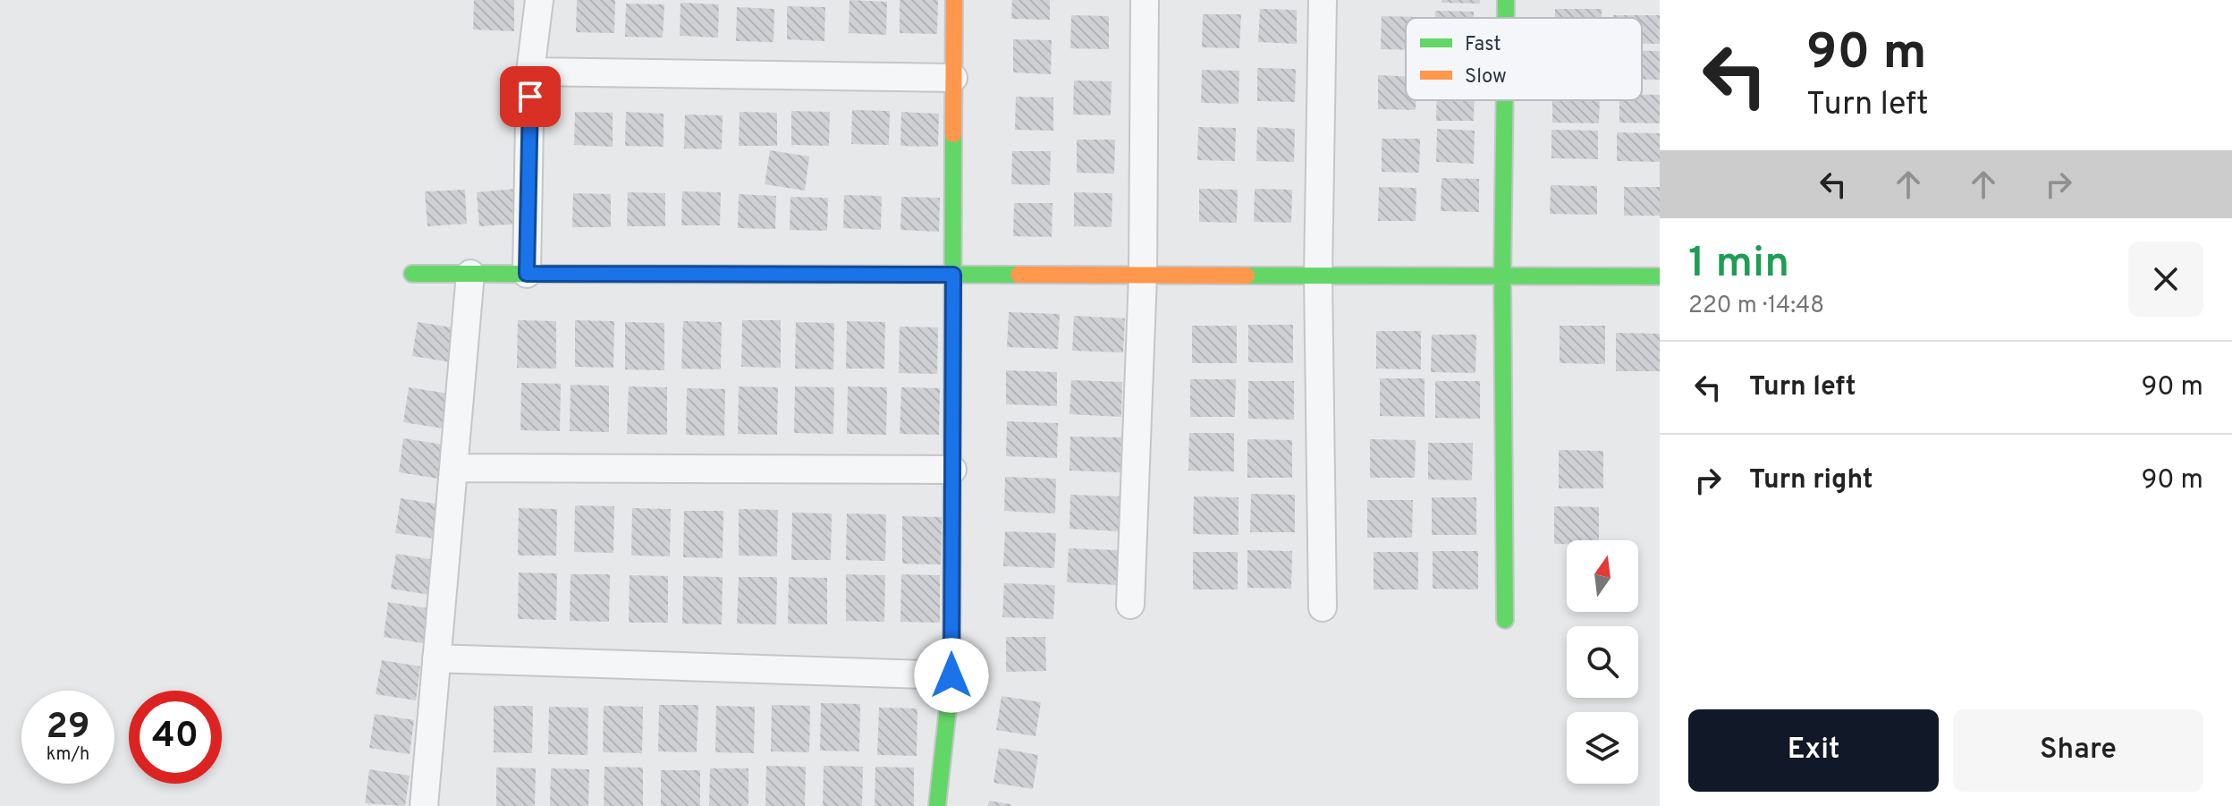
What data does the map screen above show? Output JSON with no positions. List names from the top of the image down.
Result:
{
  "legend": ["Fast", "Slow"],
  "north": "top",
  "page": {
    "turn": ["90 m", "Turn left"],
    "heading": ["1 min", "220 m · 14:48"],
    "list": [
      {
        "name": "Turn left",
        "value": "90 m"
      },
      {
        "name": "Turn right",
        "value": "90 m"
      }
    ],
    "speed": "29 km/h",
    "limit": "40",
    "buttons": ["Exit", "Share"]
  }
}
